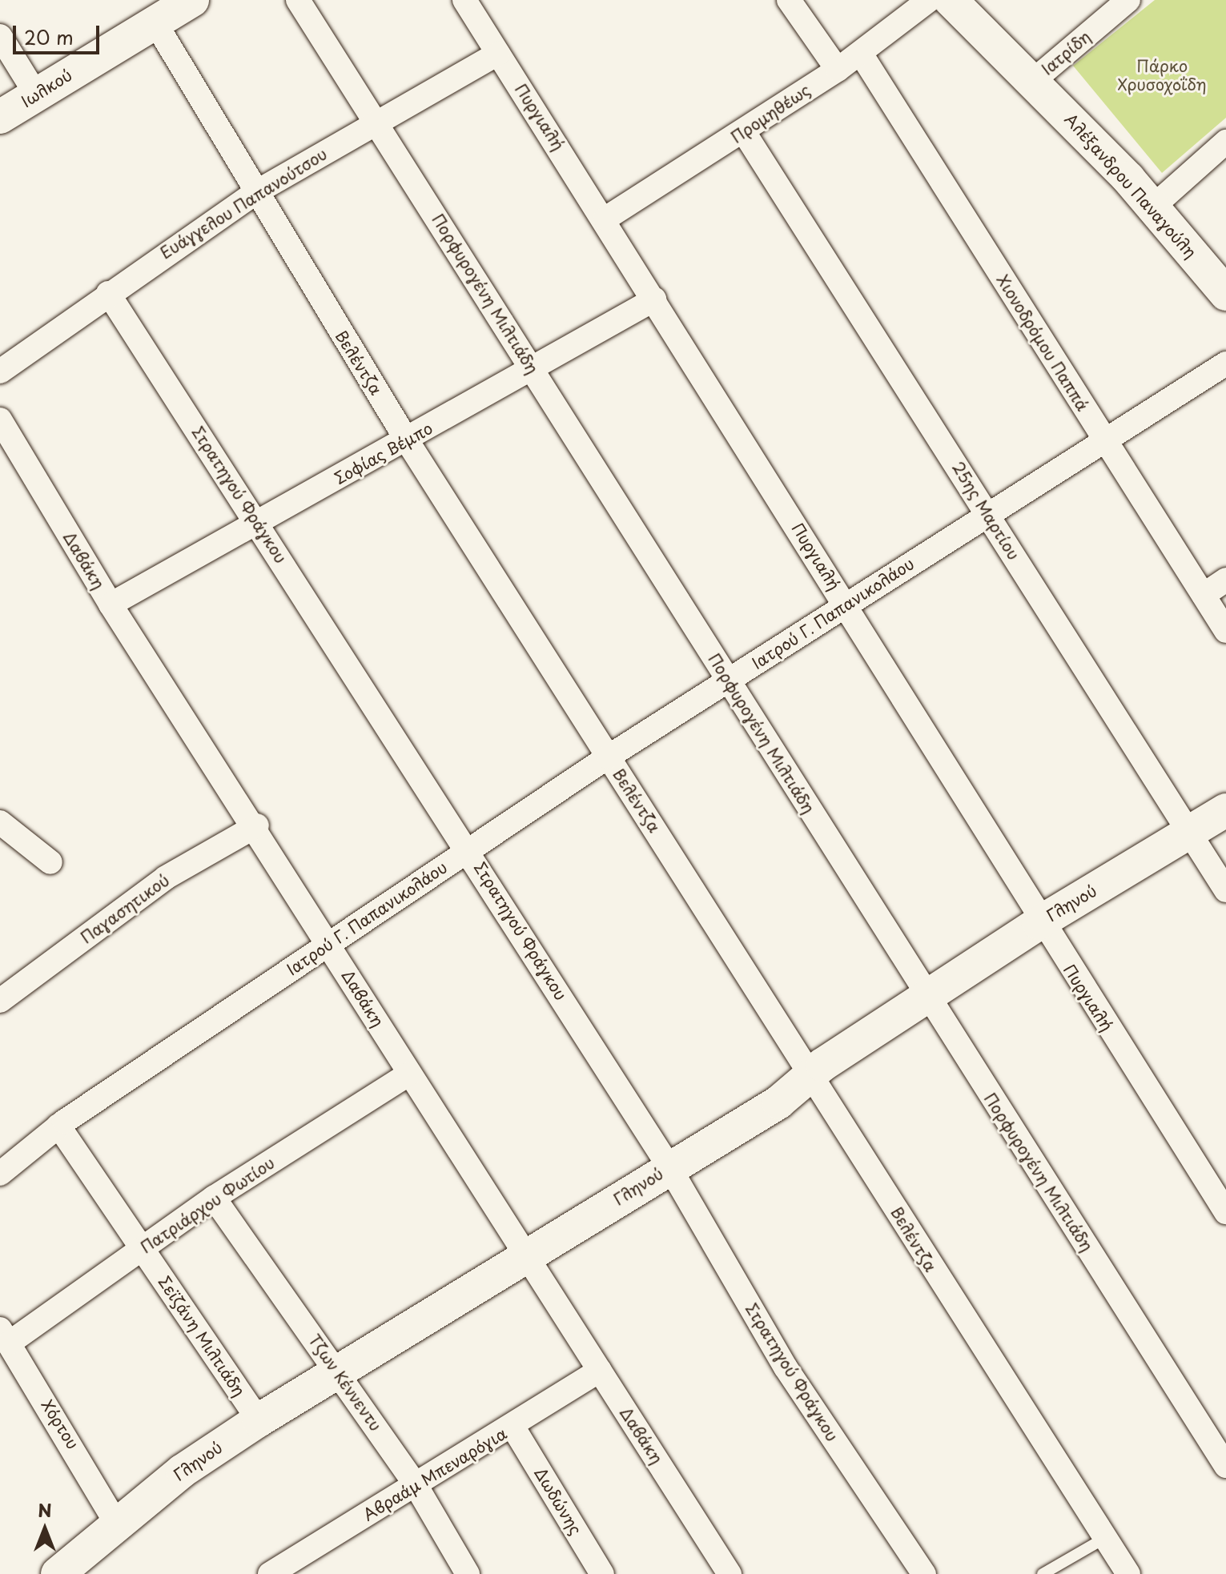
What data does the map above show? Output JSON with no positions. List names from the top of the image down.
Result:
{
  "streets": {
    "street": [
      "Ιατρίδη",
      "Ιωλκού",
      "Προμηθέως",
      "Πυργιαλή",
      "Αλέξανδρου Παναγούλη",
      "Ευάγγελου Παπανούτσου",
      "Πορφυρογένη Μιλτιάδη",
      "Χιονοδρόμου Παππά",
      "Βελέντζα",
      "Σοφίας Βέμπο",
      "Στρατηγού Φράγκου",
      "25ης Μαρτίου",
      "Δαβάκη",
      "Ιατρού Γ. Παπανικολάου",
      "Γληνού",
      "Παγασητικού",
      "Πατριάρχου Φωτίου",
      "Σεϊζάνη Μιλτιάδη",
      "Τζων Κέννεντυ",
      "Χόρτου",
      "Αβραάμ Μπεναρόγια",
      "Δωδώνης"
    ]
  },
  "crossings": [
    ["Ιατρίδη", "Αλέξανδρου Παναγούλη"],
    ["Ιωλκού", "Βελέντζα"],
    ["Προμηθέως", "Πυργιαλή"],
    ["Προμηθέως", "Χιονοδρόμου Παππά"],
    ["Προμηθέως", "25ης Μαρτίου"],
    ["Πυργιαλή", "Ευάγγελου Παπανούτσου"],
    ["Πυργιαλή", "Σοφίας Βέμπο"],
    ["Πυργιαλή", "Ιατρού Γ. Παπανικολάου"],
    ["Πυργιαλή", "Γληνού"],
    ["Ευάγγελου Παπανούτσου", "Πορφυρογένη Μιλτιάδη"],
    ["Ευάγγελου Παπανούτσου", "Βελέντζα"],
    ["Ευάγγελου Παπανούτσου", "Στρατηγού Φράγκου"],
    ["Πορφυρογένη Μιλτιάδη", "Σοφίας Βέμπο"],
    ["Πορφυρογένη Μιλτιάδη", "Ιατρού Γ. Παπανικολάου"],
    ["Πορφυρογένη Μιλτιάδη", "Γληνού"],
    ["Χιονοδρόμου Παππά", "Ιατρού Γ. Παπανικολάου"],
    ["Βελέντζα", "Σοφίας Βέμπο"],
    ["Βελέντζα", "Ιατρού Γ. Παπανικολάου"],
    ["Βελέντζα", "Γληνού"],
    ["Σοφίας Βέμπο", "Στρατηγού Φράγκου"],
    ["Σοφίας Βέμπο", "Δαβάκη"],
    ["Στρατηγού Φράγκου", "Ιατρού Γ. Παπανικολάου"],
    ["Στρατηγού Φράγκου", "Γληνού"],
    ["25ης Μαρτίου", "Ιατρού Γ. Παπανικολάου"],
    ["25ης Μαρτίου", "Γληνού"],
    ["Δαβάκη", "Ιατρού Γ. Παπανικολάου"],
    ["Δαβάκη", "Γληνού"],
    ["Δαβάκη", "Παγασητικού"],
    ["Δαβάκη", "Πατριάρχου Φωτίου"],
    ["Δαβάκη", "Αβραάμ Μπεναρόγια"],
    ["Ιατρού Γ. Παπανικολάου", "Σεϊζάνη Μιλτιάδη"],
    ["Γληνού", "Σεϊζάνη Μιλτιάδη"],
    ["Γληνού", "Τζων Κέννεντυ"],
    ["Γληνού", "Χόρτου"],
    ["Πατριάρχου Φωτίου", "Σεϊζάνη Μιλτιάδη"],
    ["Πατριάρχου Φωτίου", "Τζων Κέννεντυ"],
    ["Πατριάρχου Φωτίου", "Χόρτου"],
    ["Τζων Κέννεντυ", "Αβραάμ Μπεναρόγια"],
    ["Αβραάμ Μπεναρόγια", "Δωδώνης"]
  ],
  "parks": ["Πάρκο Χρυσοχοΐδη"],
  "scale_bar": "20 m",
  "north": "top"
}
